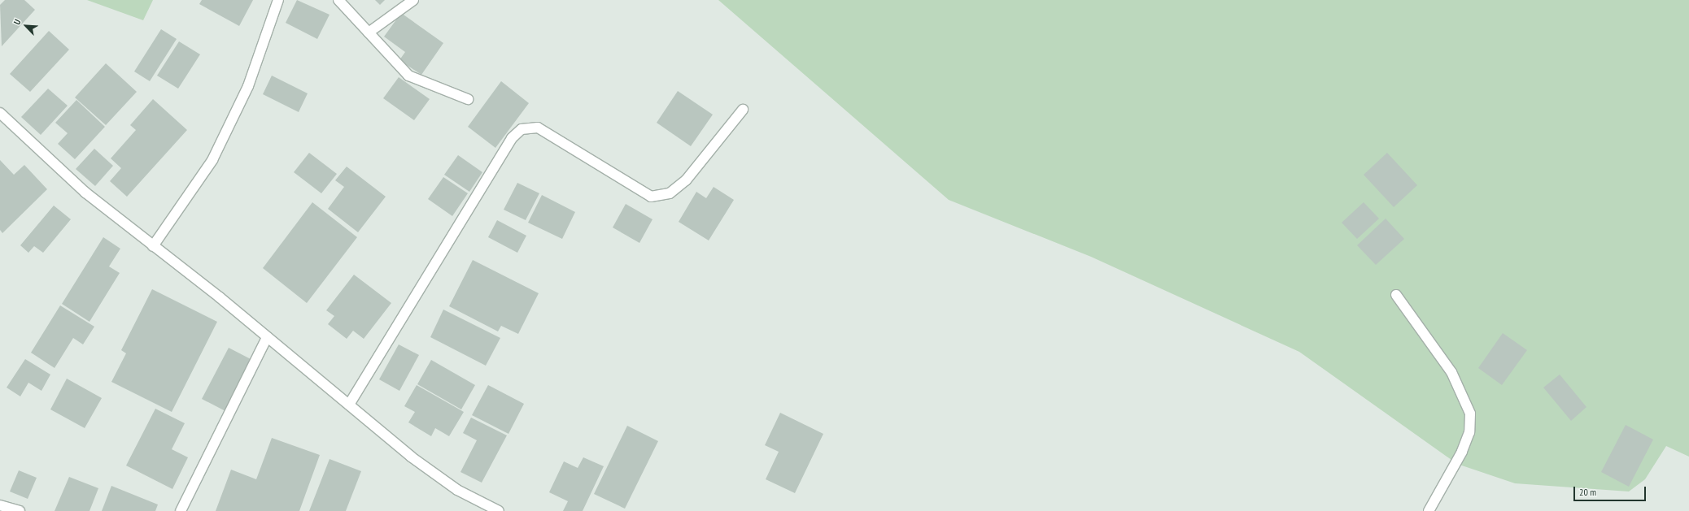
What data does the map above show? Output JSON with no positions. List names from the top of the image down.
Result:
{
  "scale_bar": "20 m",
  "north": "top left"
}
